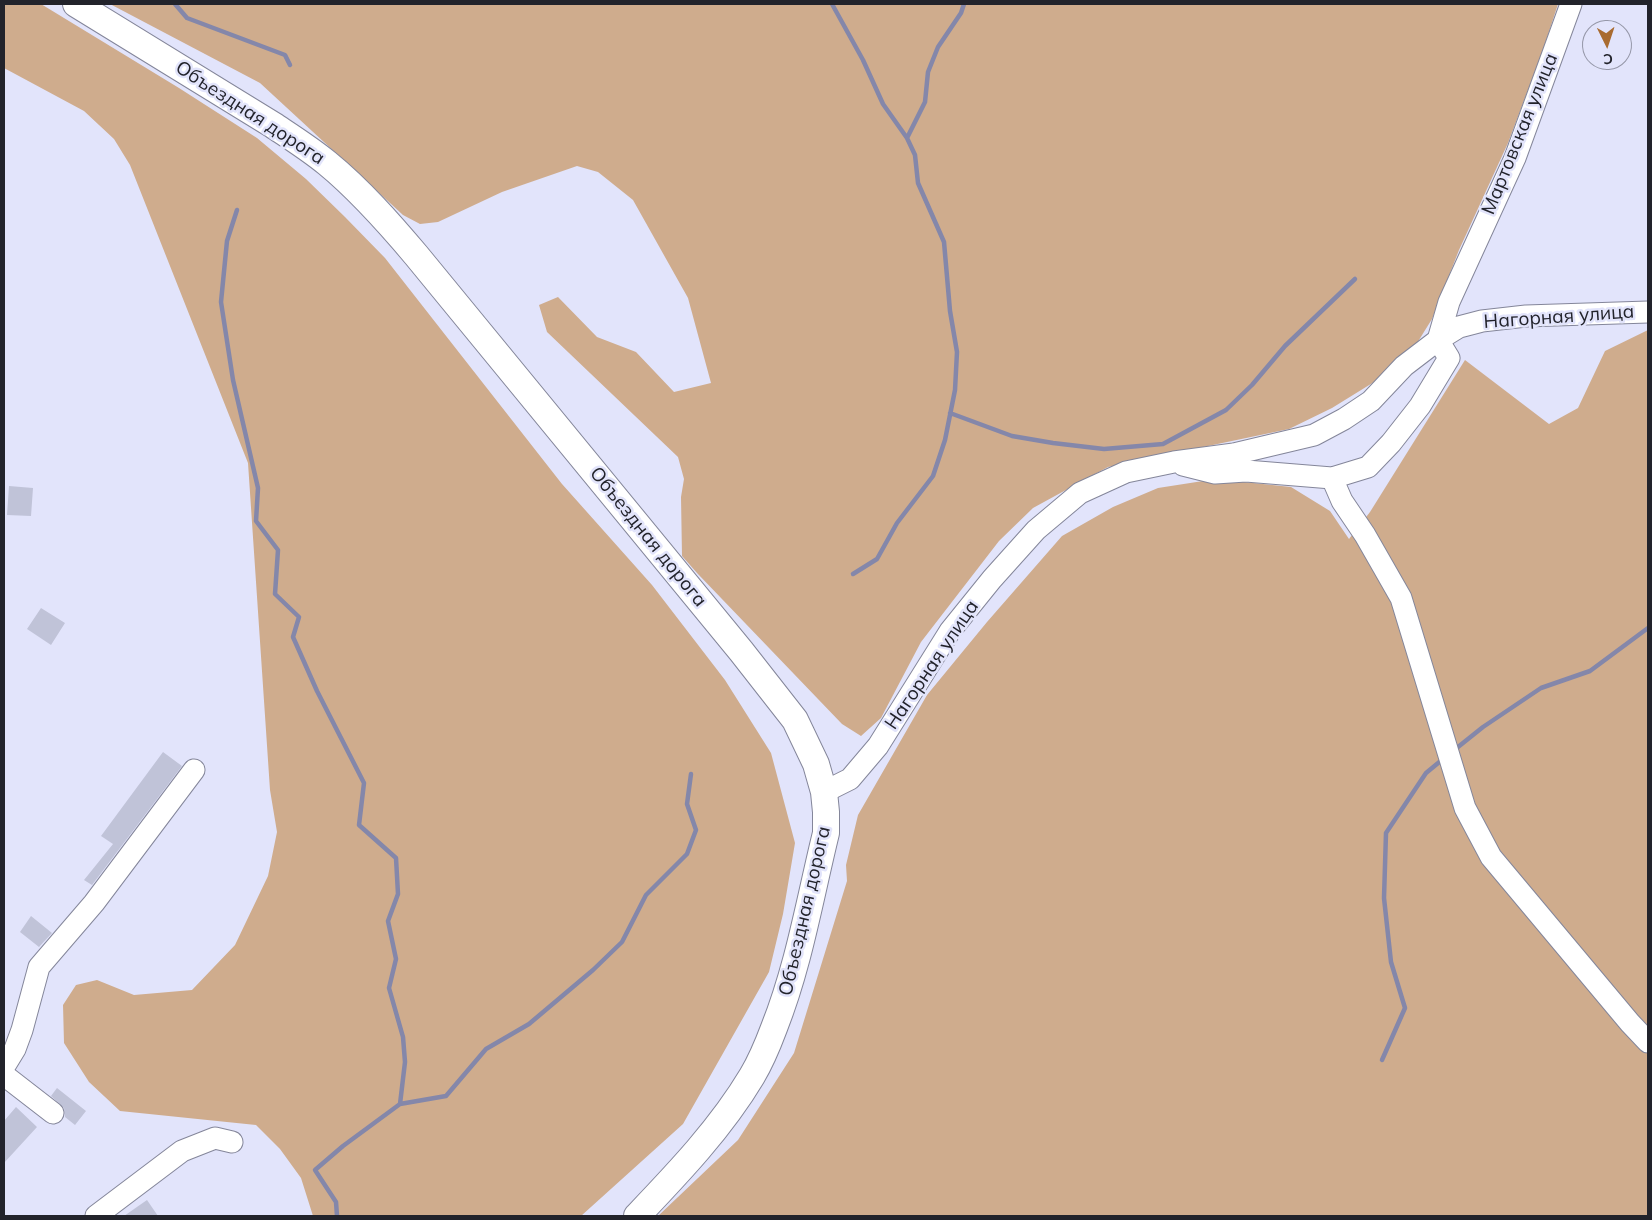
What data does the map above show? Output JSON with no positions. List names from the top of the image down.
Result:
{
  "streets": {
    "main road": ["Объездная дорога"],
    "street": ["Мартовская улица", "Нагорная улица"]
  },
  "crossings": [
    ["Объездная дорога", "Нагорная улица"],
    ["Мартовская улица", "Нагорная улица"]
  ],
  "north": "bottom"
}
